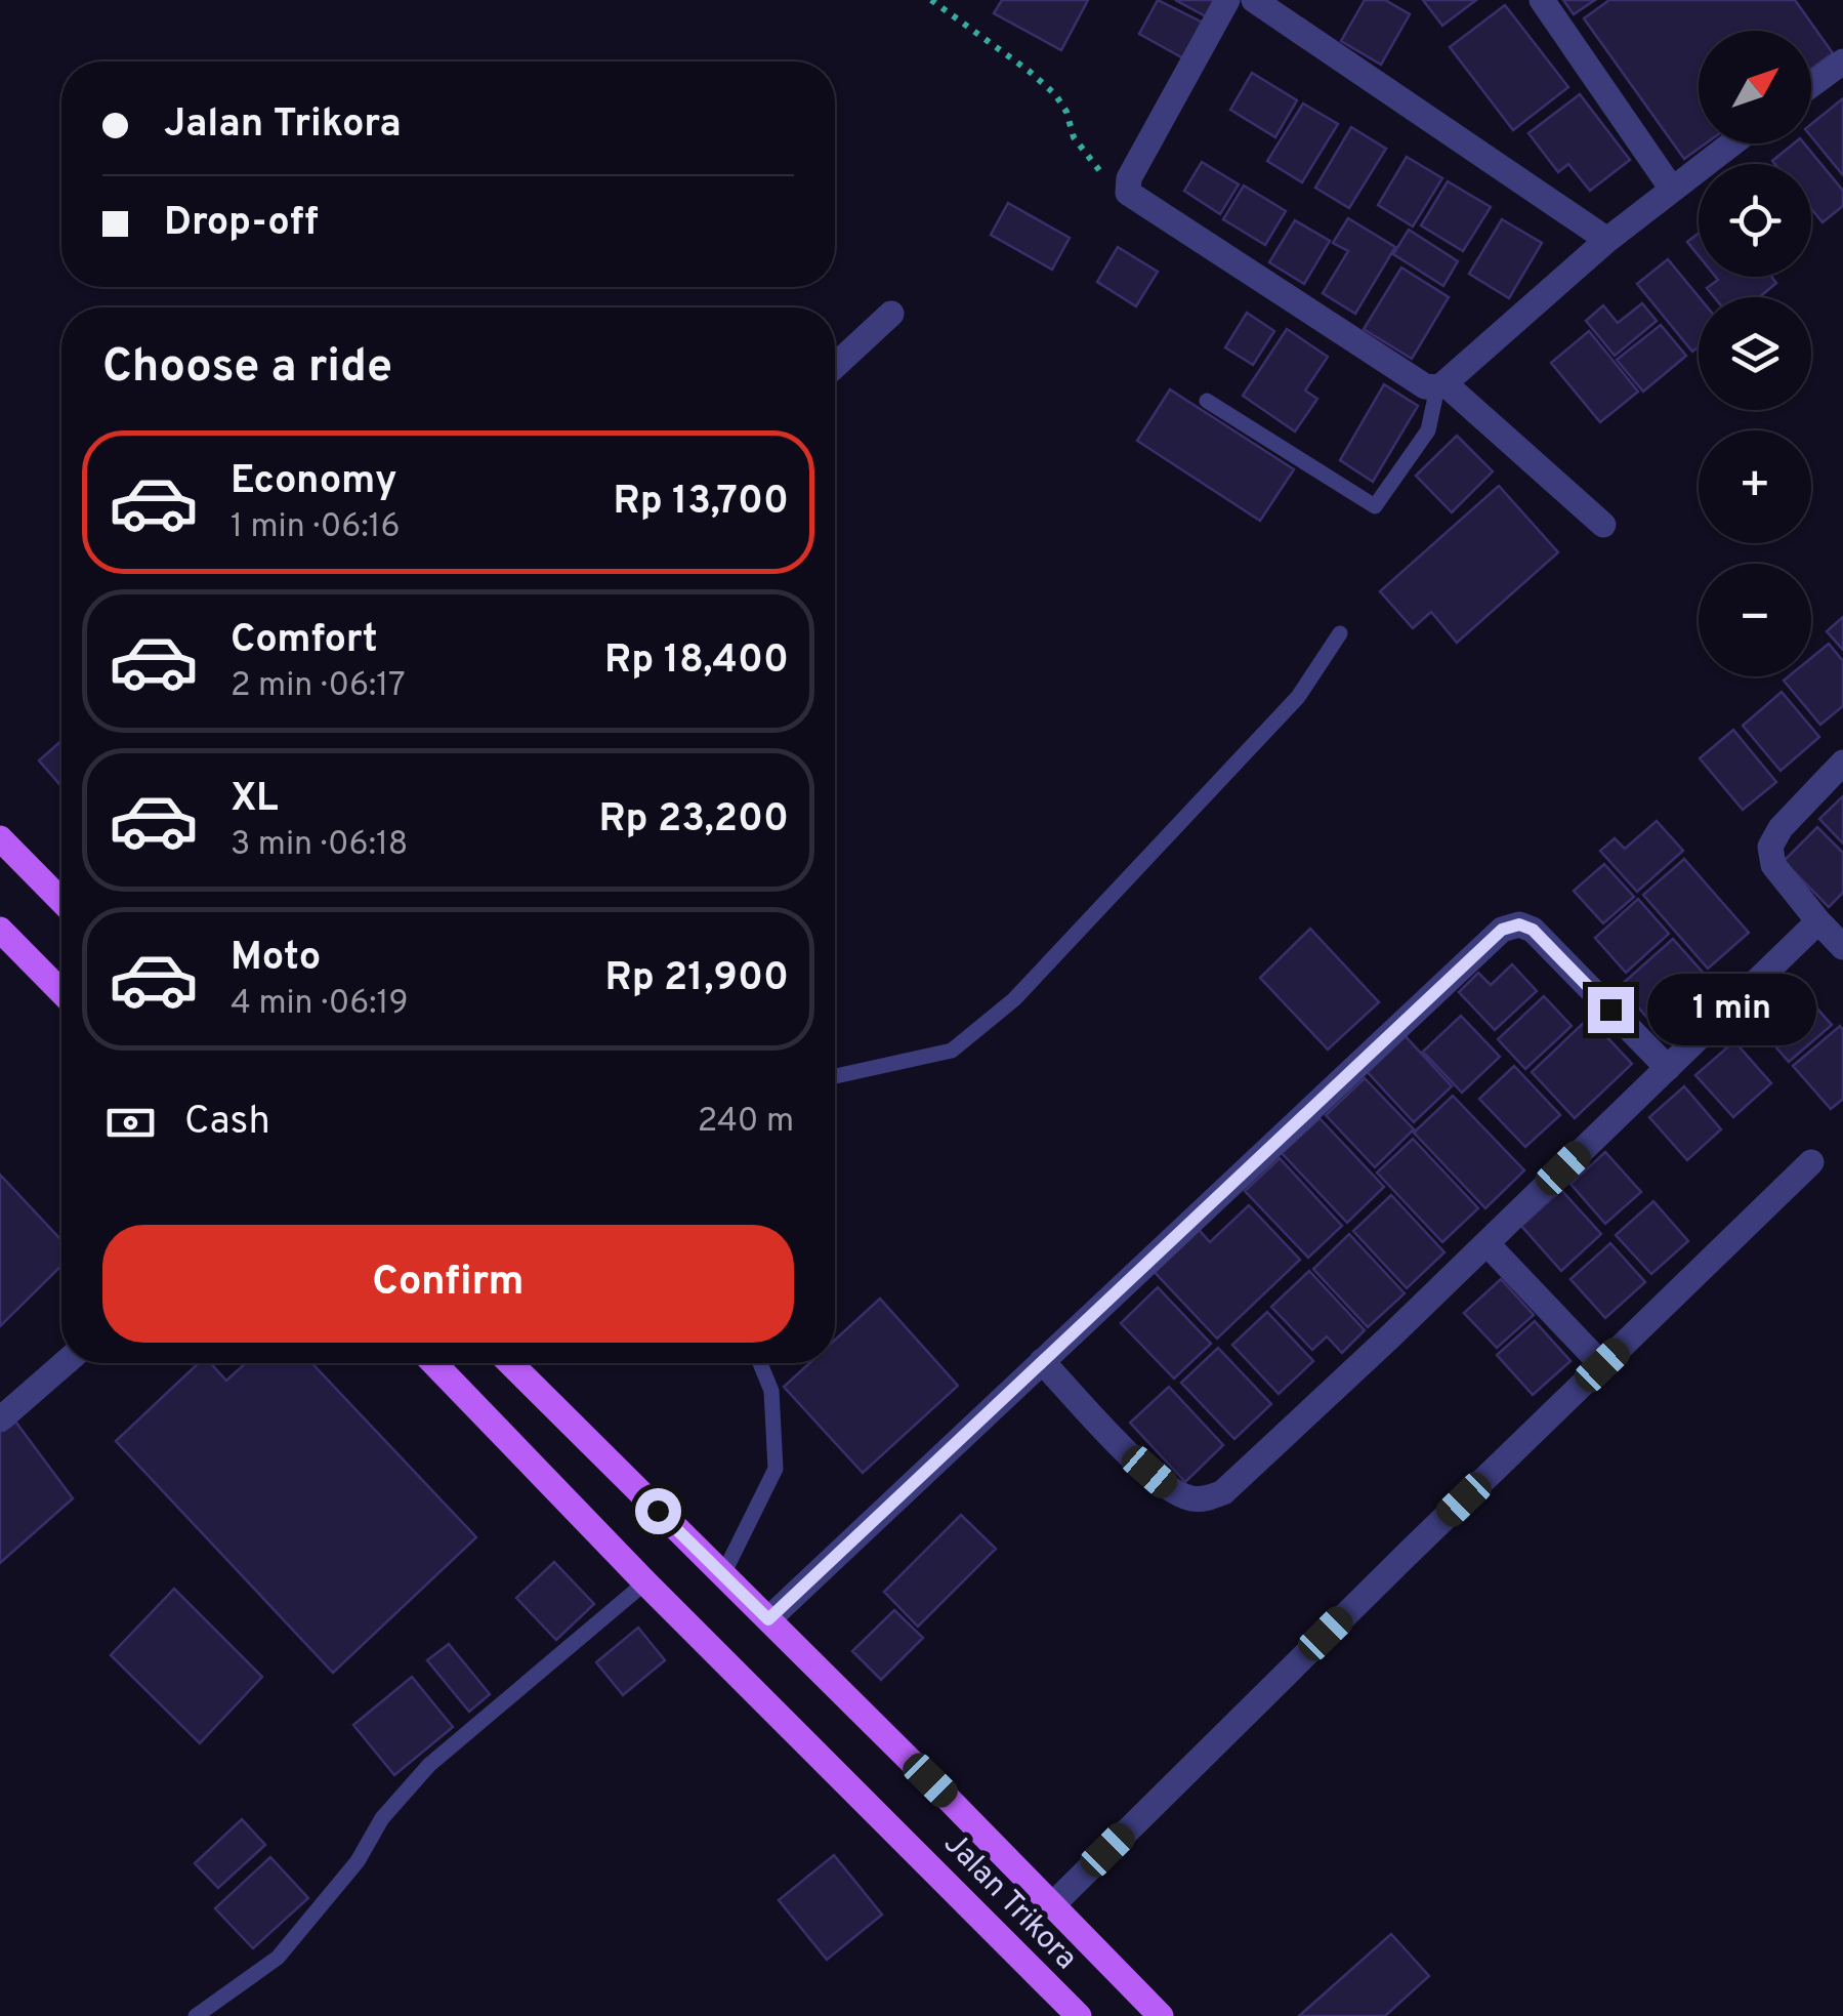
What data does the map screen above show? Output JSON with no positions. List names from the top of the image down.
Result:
{
  "streets": {
    "main road": ["Jalan Trikora"]
  },
  "north": "top right",
  "page": {
    "map_buttons": ["+", "−"],
    "banner": ["Jalan Trikora", "Drop-off"],
    "heading": "Choose a ride",
    "list": [
      {
        "name": "Economy",
        "note": "1 min · 06:16",
        "value": "Rp 13,700"
      },
      {
        "name": "Comfort",
        "note": "2 min · 06:17",
        "value": "Rp 18,400"
      },
      {
        "name": "XL",
        "note": "3 min · 06:18",
        "value": "Rp 23,200"
      },
      {
        "name": "Moto",
        "note": "4 min · 06:19",
        "value": "Rp 21,900"
      }
    ],
    "bubble": "1 min",
    "pay": ["Cash", "240 m"],
    "buttons": "Confirm"
  }
}
